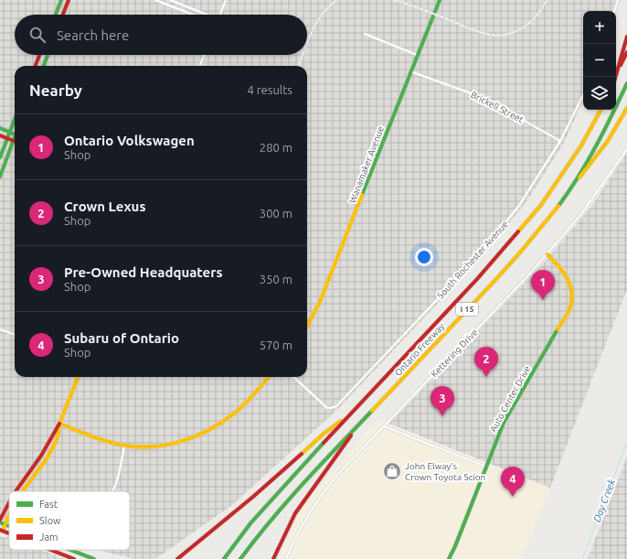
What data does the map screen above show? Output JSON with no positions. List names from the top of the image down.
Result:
{
  "streets": {
    "main road": [
      "Wanamaker Avenue",
      "I 15",
      "Ontario Freeway",
      "Auto Center Drive"
    ],
    "street": ["Brickell Street", "South Rochester Avenue", "Kettering Drive"]
  },
  "crossings": [
    ["Brickell Street", "Wanamaker Avenue"],
    ["Brickell Street", "South Rochester Avenue"],
    ["Kettering Drive", "Auto Center Drive"]
  ],
  "water": ["Day Creek"],
  "places": {
    "shop": ["John Elway's Crown Toyota Scion"]
  },
  "legend": ["Fast", "Slow", "Jam"],
  "page": {
    "map_buttons": ["+", "−"],
    "search": "Search here",
    "heading": ["Nearby", "4 results"],
    "list": [
      {
        "mark": "1",
        "name": "Ontario Volkswagen",
        "note": "Shop",
        "value": "280 m"
      },
      {
        "mark": "2",
        "name": "Crown Lexus",
        "note": "Shop",
        "value": "300 m"
      },
      {
        "mark": "3",
        "name": "Pre-Owned Headquaters",
        "note": "Shop",
        "value": "350 m"
      },
      {
        "mark": "4",
        "name": "Subaru of Ontario",
        "note": "Shop",
        "value": "570 m"
      }
    ],
    "pins": [
      "1",
      "2",
      "3",
      "4"
    ]
  }
}
